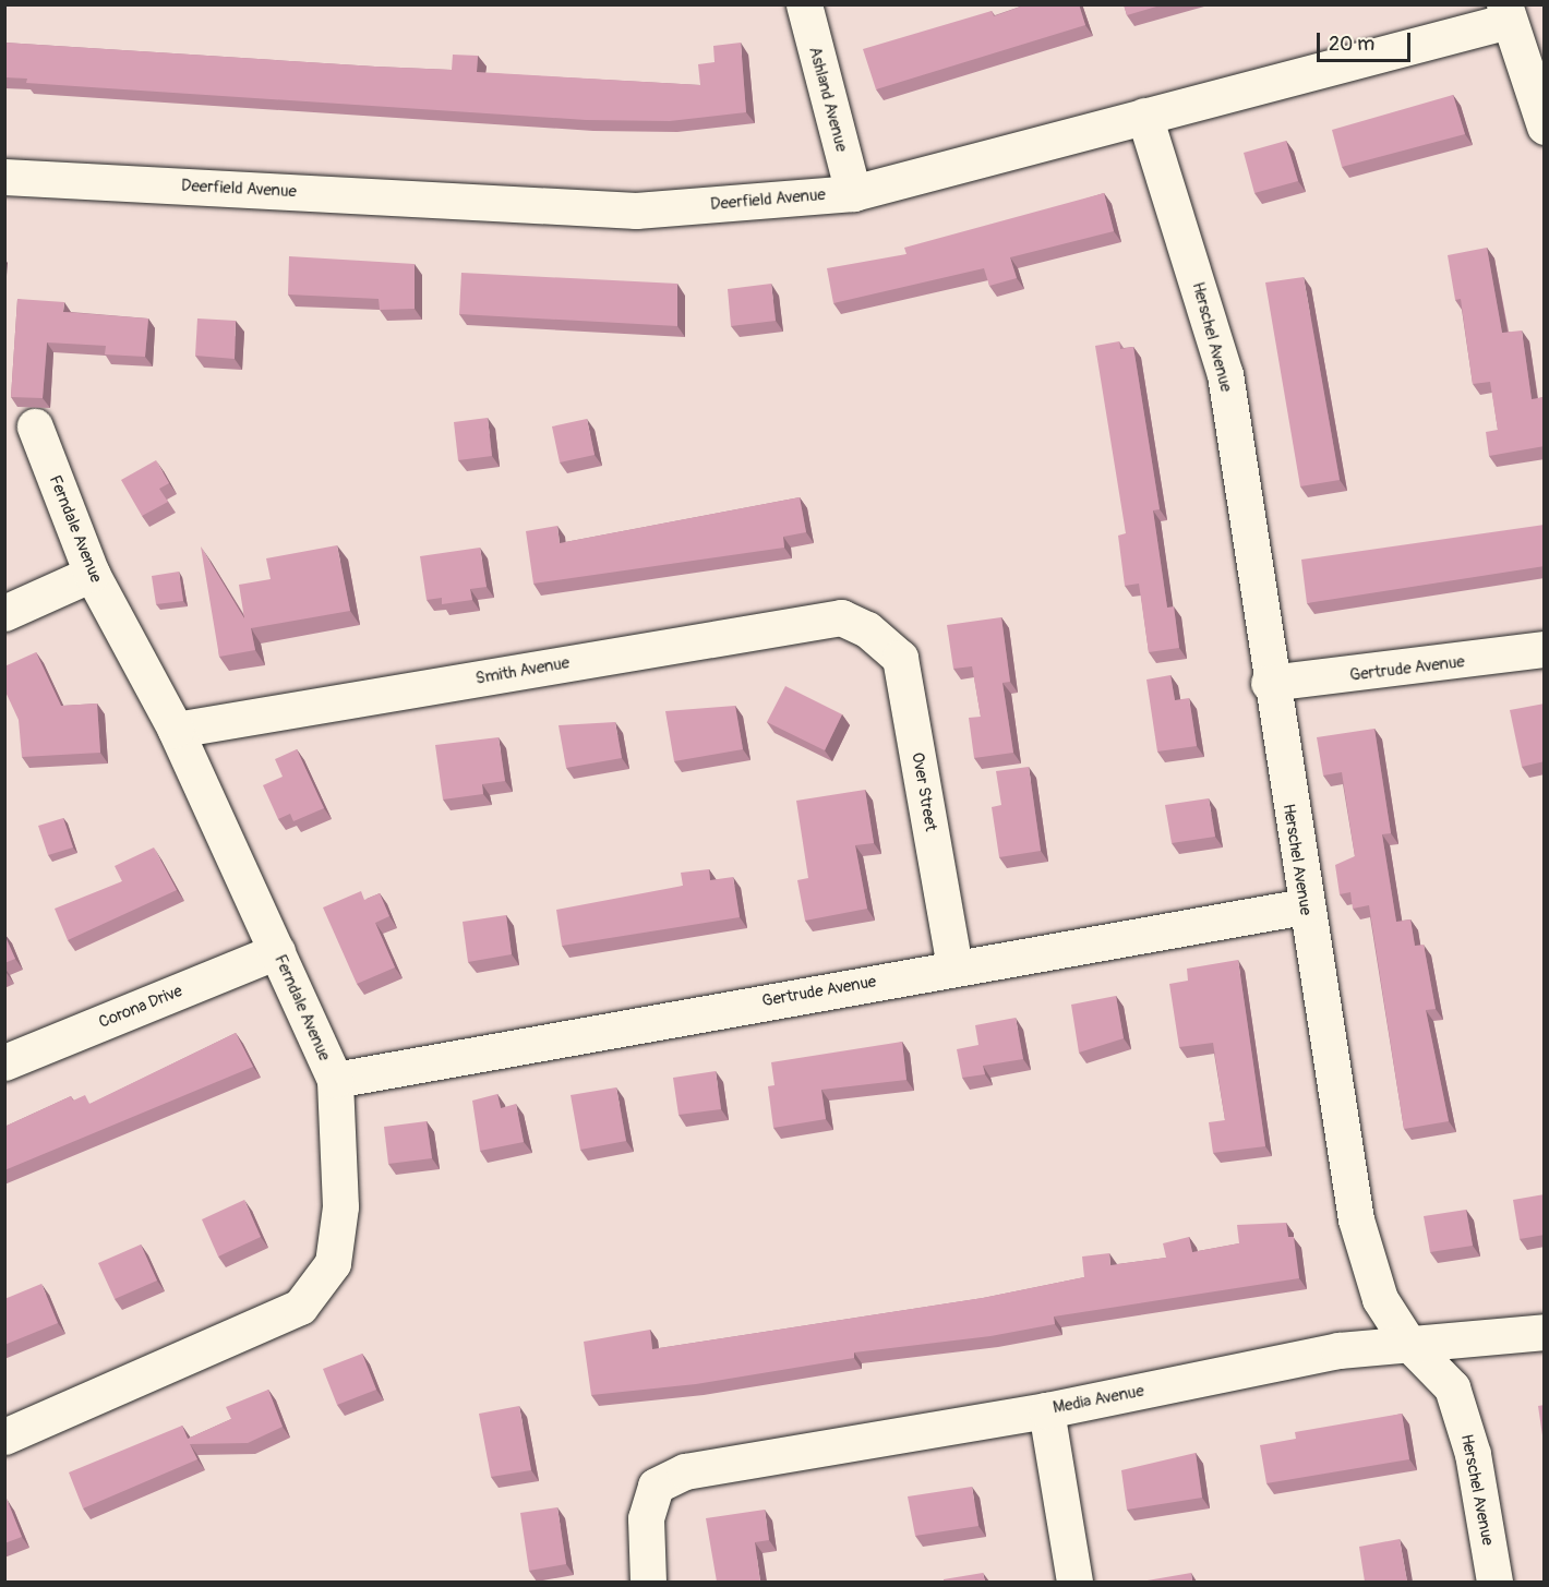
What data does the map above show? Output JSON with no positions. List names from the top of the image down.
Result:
{
  "streets": {
    "street": [
      "Ashland Avenue",
      "Deerfield Avenue",
      "Herschel Avenue",
      "Ferndale Avenue",
      "Gertrude Avenue",
      "Smith Avenue",
      "Over Street",
      "Corona Drive",
      "Media Avenue"
    ]
  },
  "crossings": [
    ["Ashland Avenue", "Deerfield Avenue"],
    ["Deerfield Avenue", "Herschel Avenue"],
    ["Herschel Avenue", "Gertrude Avenue"],
    ["Herschel Avenue", "Media Avenue"],
    ["Ferndale Avenue", "Gertrude Avenue"],
    ["Ferndale Avenue", "Smith Avenue"],
    ["Ferndale Avenue", "Corona Drive"],
    ["Gertrude Avenue", "Over Street"],
    ["Smith Avenue", "Over Street"]
  ],
  "scale_bar": "20 m"
}
